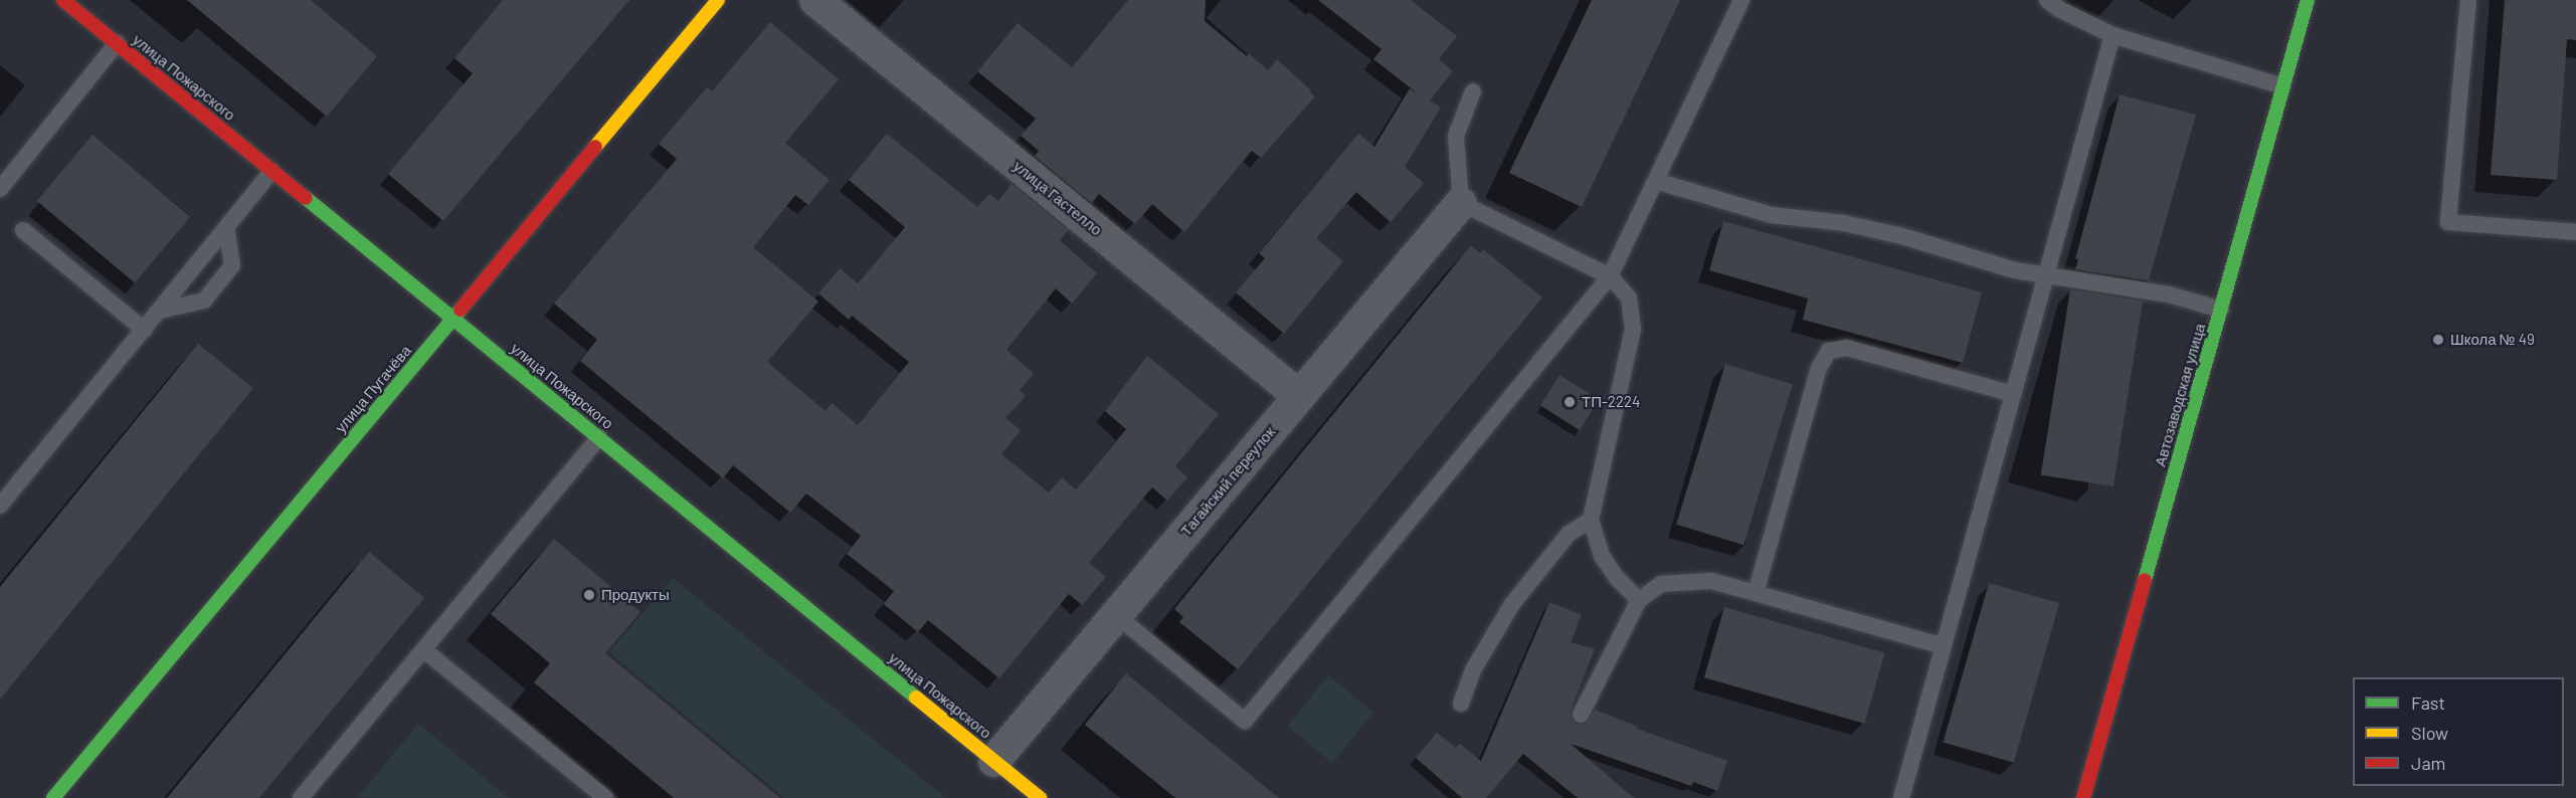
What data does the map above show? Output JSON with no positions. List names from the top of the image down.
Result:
{
  "streets": {
    "street": [
      "улица Пожарского",
      "улица Гастелло",
      "улица Пугачёва",
      "Автозаводская улица",
      "Тагайский переулок"
    ]
  },
  "crossings": [
    ["улица Пожарского", "улица Пугачёва"],
    ["улица Пожарского", "Тагайский переулок"],
    ["улица Гастелло", "Тагайский переулок"]
  ],
  "places": ["Школа № 49", "ТП-2224", "Продукты"],
  "legend": ["Fast", "Slow", "Jam"]
}
